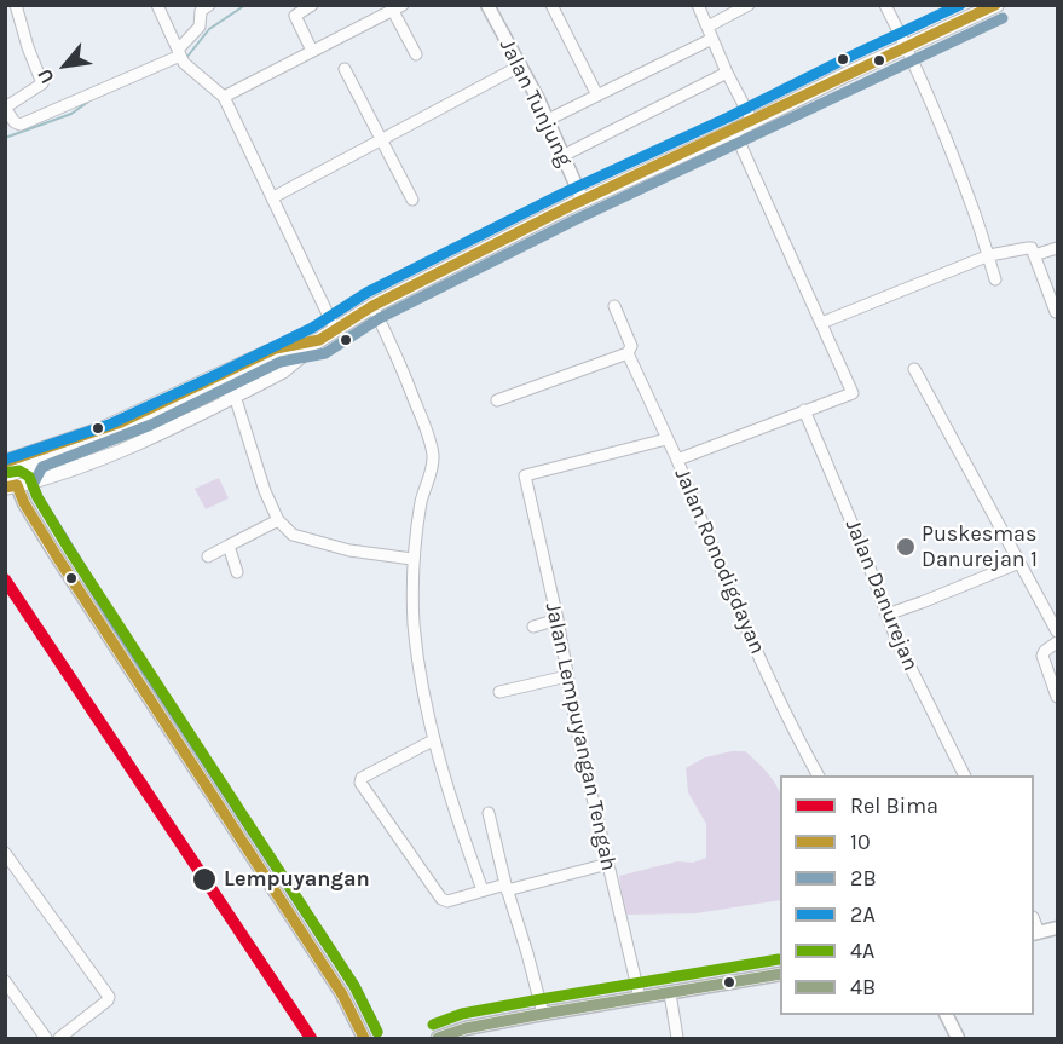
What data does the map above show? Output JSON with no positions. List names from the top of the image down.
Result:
{
  "streets": {
    "street": [
      "Jalan Tunjung",
      "Jalan Ronodigdayan",
      "Jalan Danurejan",
      "Jalan Lempuyangan Tengah"
    ]
  },
  "crossings": [
    ["Jalan Ronodigdayan", "Jalan Danurejan"]
  ],
  "places": ["Puskesmas Danurejan 1", "Lempuyangan"],
  "lines": [
    "transit line 10",
    "transit line 2A",
    "transit line 2B",
    "transit line 4A",
    "rail line Bima",
    "transit line 4B"
  ],
  "legend": [
    "Rel Bima",
    "10",
    "2B",
    "2A",
    "4A",
    "4B"
  ],
  "north": "bottom left"
}
